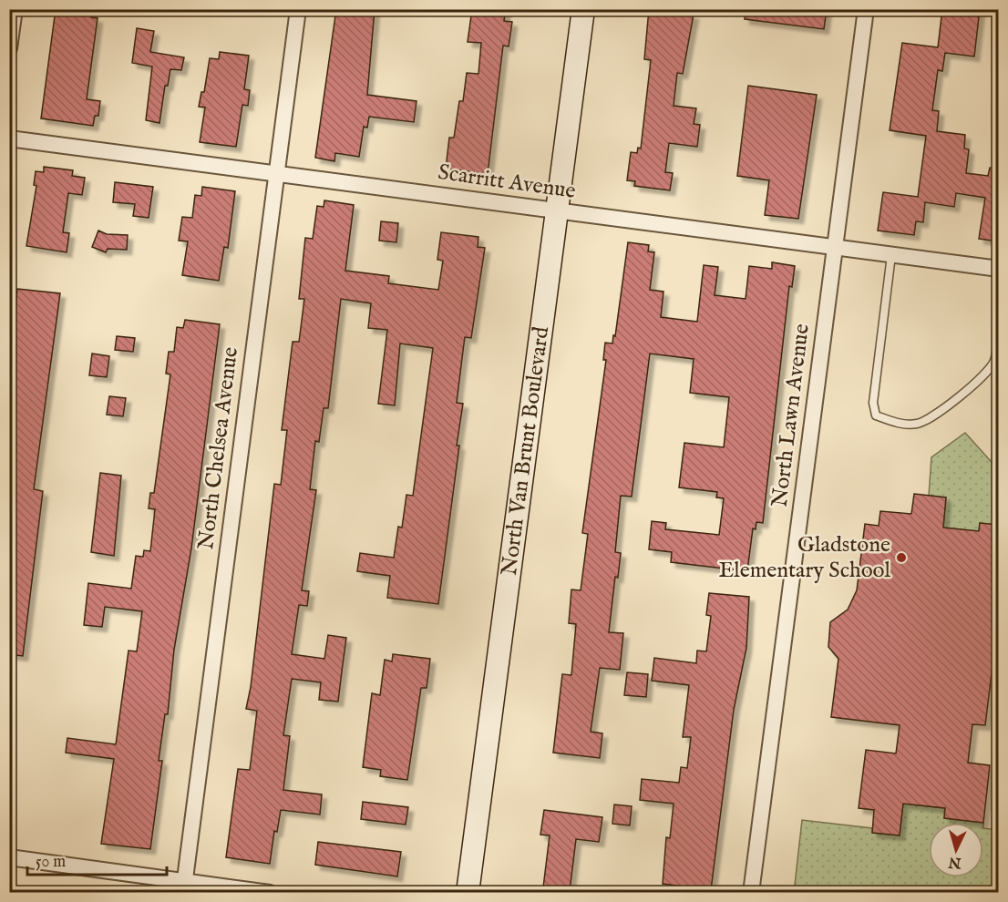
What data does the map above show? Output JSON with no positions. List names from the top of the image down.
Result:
{
  "streets": {
    "street": [
      "Scarritt Avenue",
      "North Lawn Avenue",
      "North Chelsea Avenue",
      "North Van Brunt Boulevard"
    ]
  },
  "crossings": [
    ["Scarritt Avenue", "North Lawn Avenue"],
    ["Scarritt Avenue", "North Chelsea Avenue"],
    ["Scarritt Avenue", "North Van Brunt Boulevard"]
  ],
  "places": ["Gladstone Elementary School"],
  "scale_bar": "50 m",
  "north": "bottom"
}
